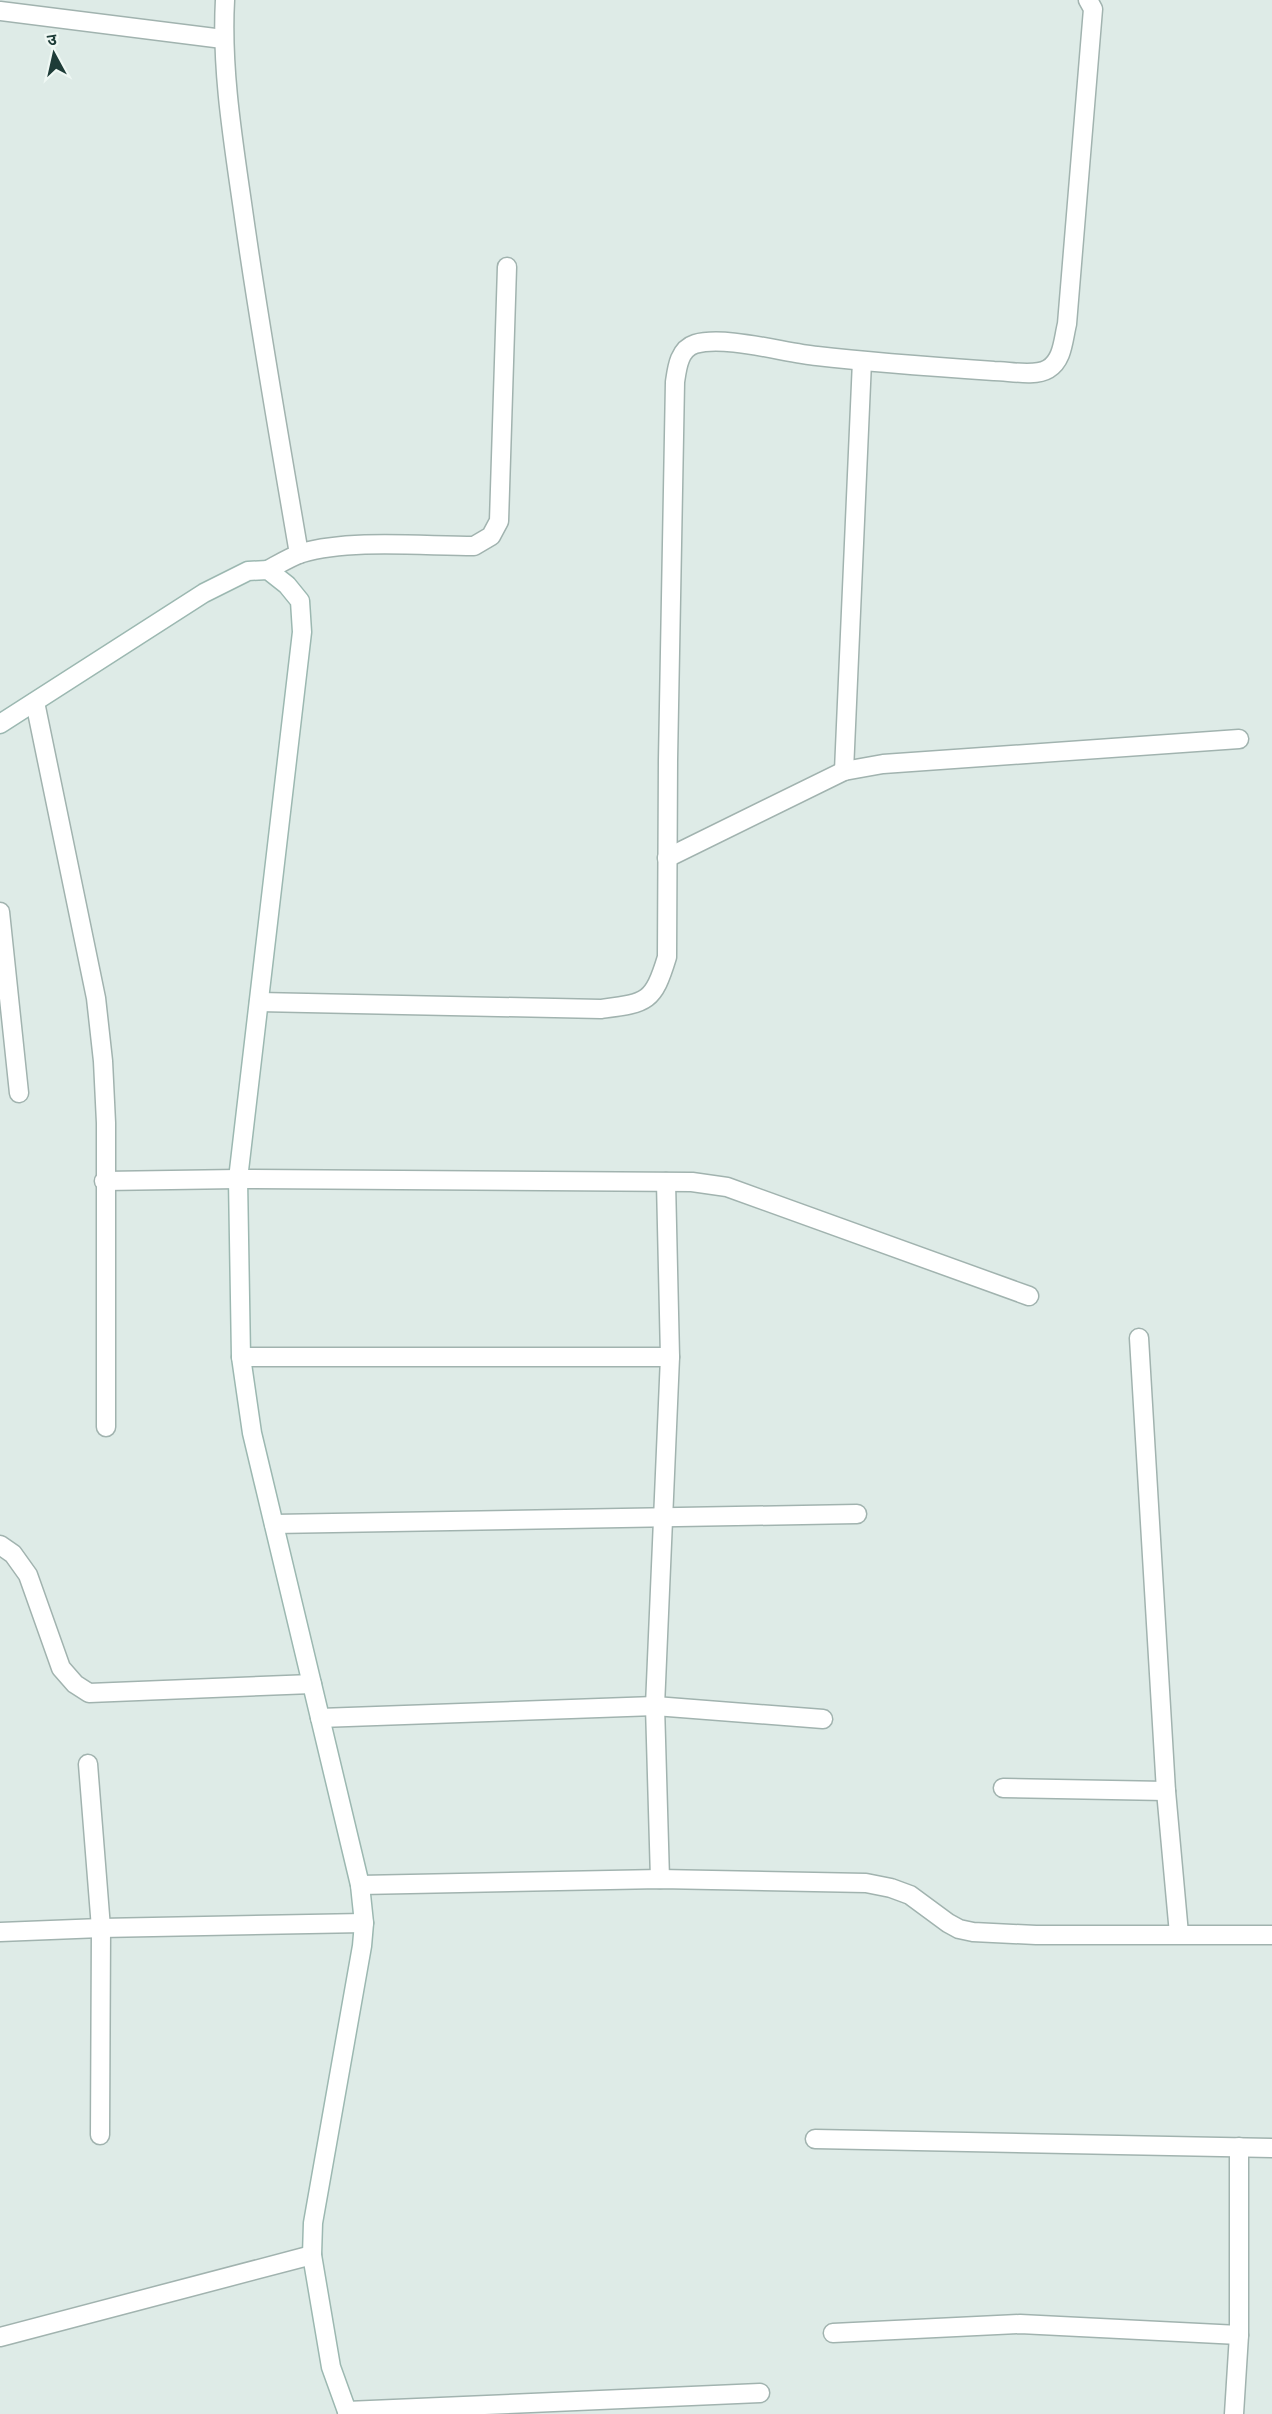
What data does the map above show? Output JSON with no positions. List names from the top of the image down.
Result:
{
  "north": "top"
}
